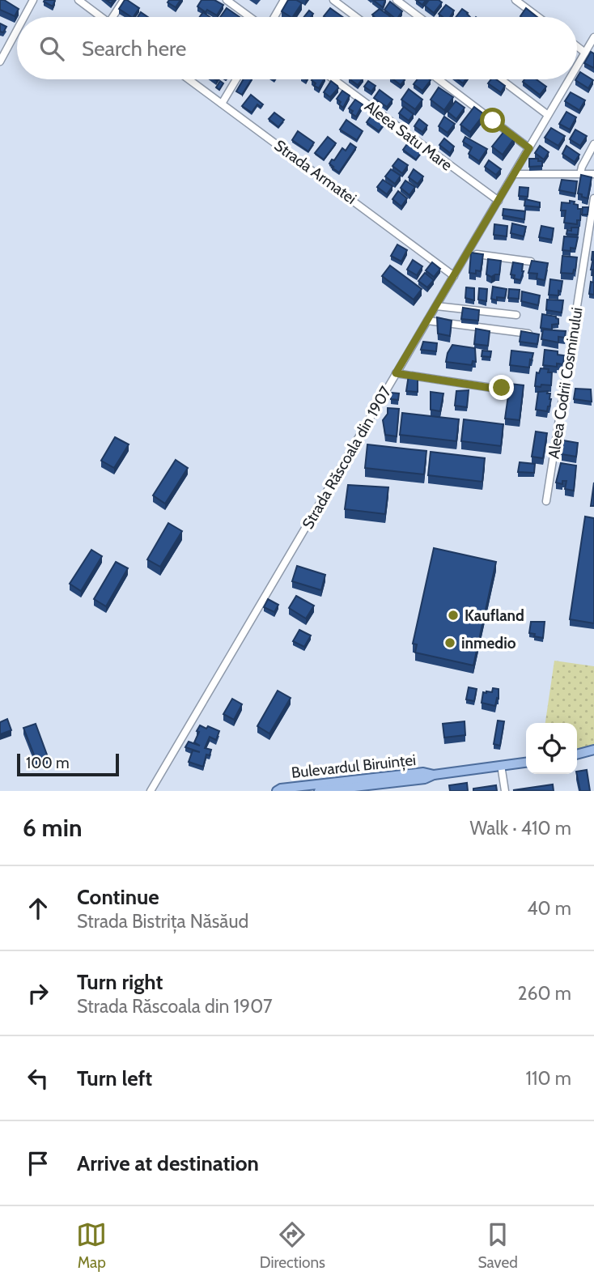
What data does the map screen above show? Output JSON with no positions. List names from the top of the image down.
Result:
{
  "streets": {
    "main road": ["Bulevardul Biruinței"],
    "street": [
      "Aleea Satu Mare",
      "Strada Armatei",
      "Aleea Codrii Cosminului",
      "Strada Răscoala din 1907"
    ]
  },
  "crossings": [
    ["Aleea Satu Mare", "Strada Răscoala din 1907"],
    ["Strada Armatei", "Strada Răscoala din 1907"]
  ],
  "places": ["Kaufland", "inmedio"],
  "scale_bar": "100 m",
  "page": {
    "search": "Search here",
    "scale": "100 m",
    "heading": ["6 min", "Walk · 410 m"],
    "list": [
      ["Continue", "Strada Bistrița Năsăud", "40 m"],
      ["Turn right", "Strada Răscoala din 1907", "260 m"],
      ["Turn left", "110 m"],
      "Arrive at destination"
    ],
    "nav": ["Map", "Directions", "Saved"]
  }
}
